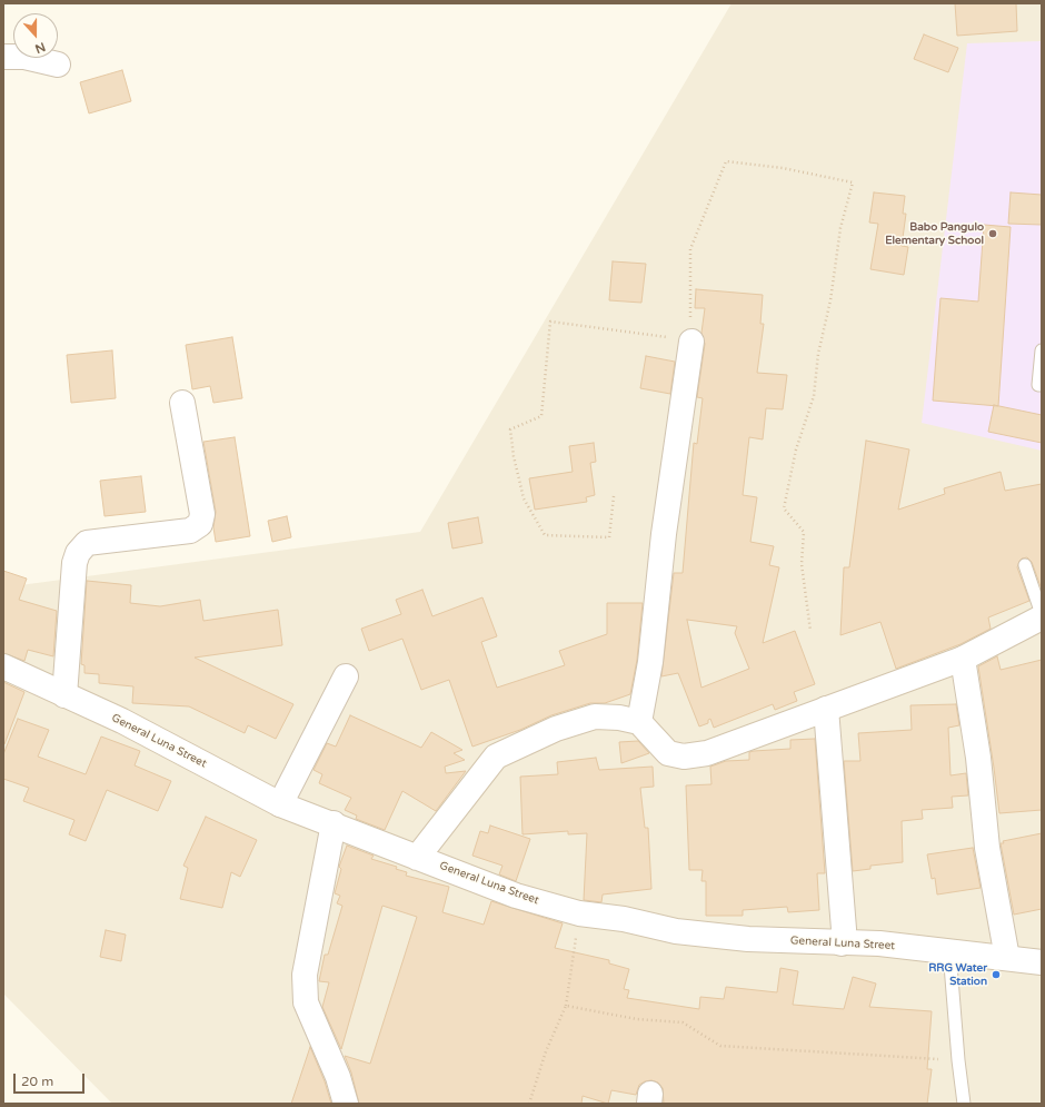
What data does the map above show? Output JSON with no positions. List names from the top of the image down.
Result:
{
  "streets": {
    "street": ["General Luna Street"]
  },
  "places": ["Babo Pangulo Elementary School", "RRG Water Station"],
  "scale_bar": "20 m",
  "north": "bottom"
}
